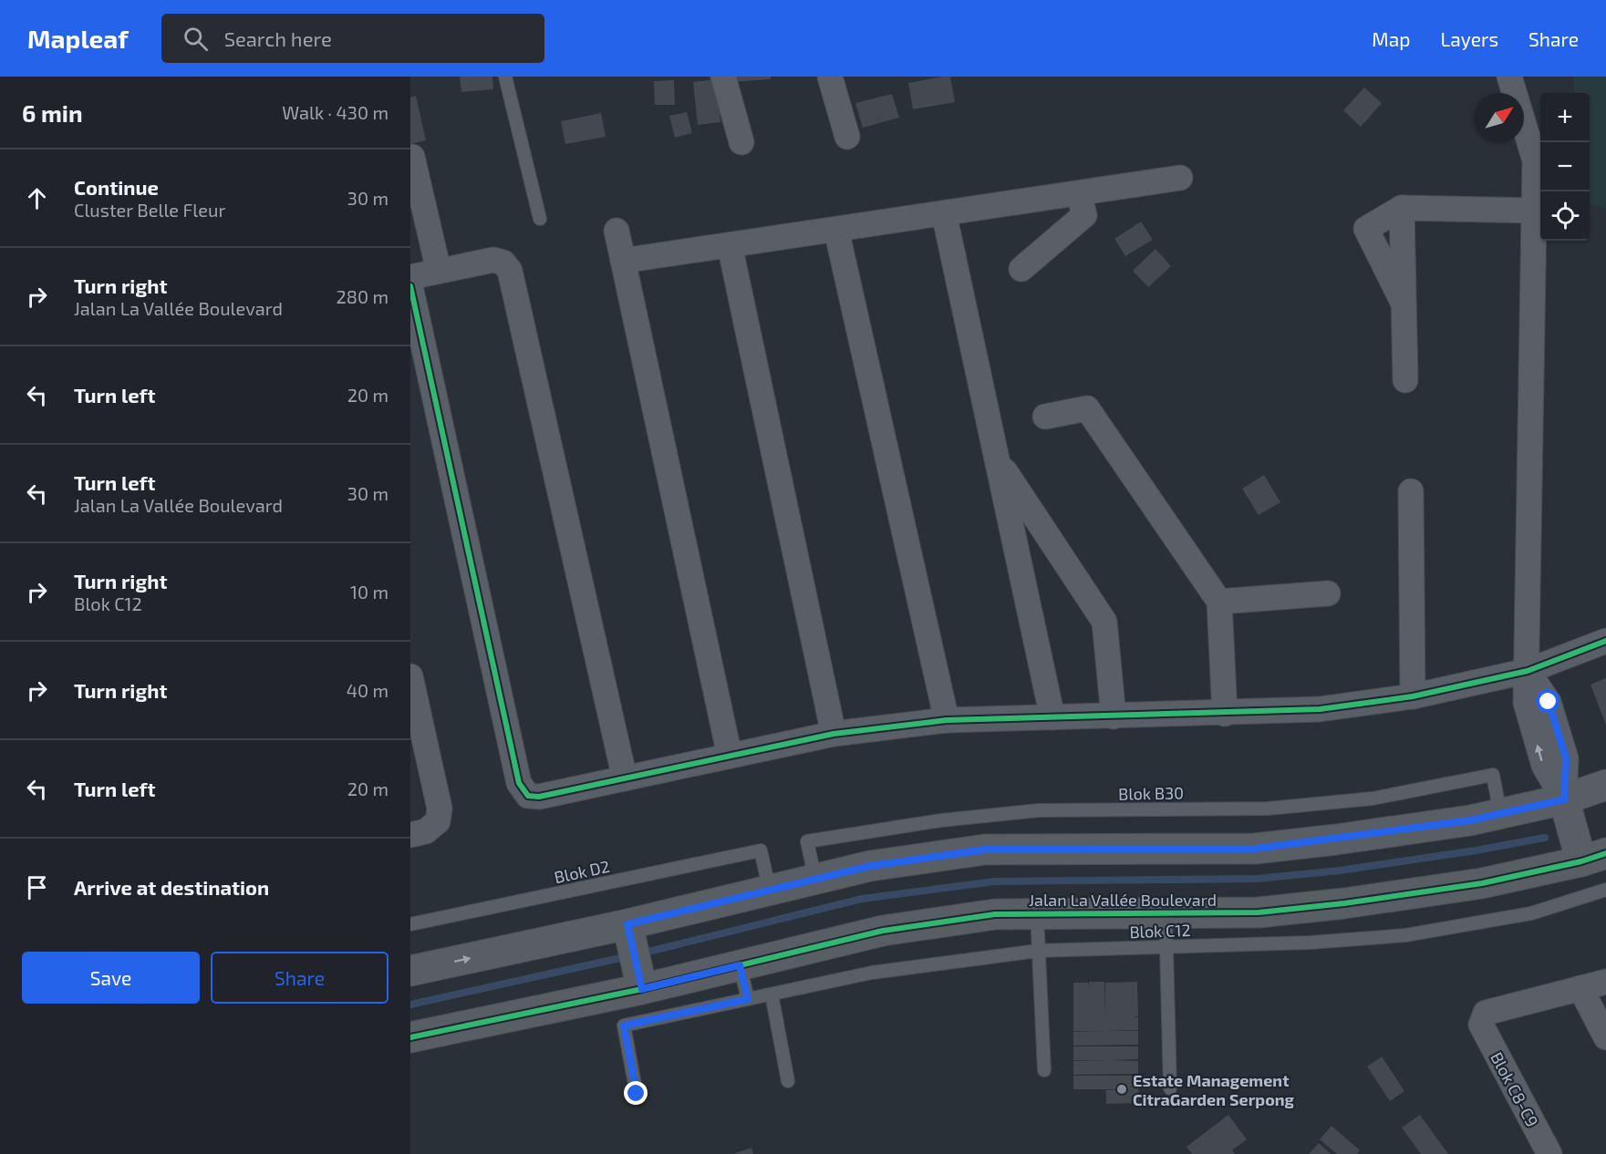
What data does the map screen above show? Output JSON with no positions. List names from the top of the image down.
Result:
{
  "streets": {
    "street": ["Jalan La Vallée Boulevard", "Blok C8-C9"],
    "lane": ["Blok B30", "Blok D2", "Blok C12"]
  },
  "places": ["Estate Management CitraGarden Serpong"],
  "north": "top right",
  "page": {
    "header": "Mapleaf",
    "search": "Search here",
    "nav": ["Map", "Layers", "Share"],
    "heading": ["6 min", "Walk · 430 m"],
    "map_buttons": ["+", "−"],
    "list": [
      ["Continue", "Cluster Belle Fleur", "30 m"],
      ["Turn right", "Jalan La Vallée Boulevard", "280 m"],
      ["Turn left", "20 m"],
      ["Turn left", "Jalan La Vallée Boulevard", "30 m"],
      ["Turn right", "Blok C12", "10 m"],
      ["Turn right", "40 m"],
      ["Turn left", "20 m"],
      "Arrive at destination"
    ],
    "buttons": ["Save", "Share"]
  }
}
